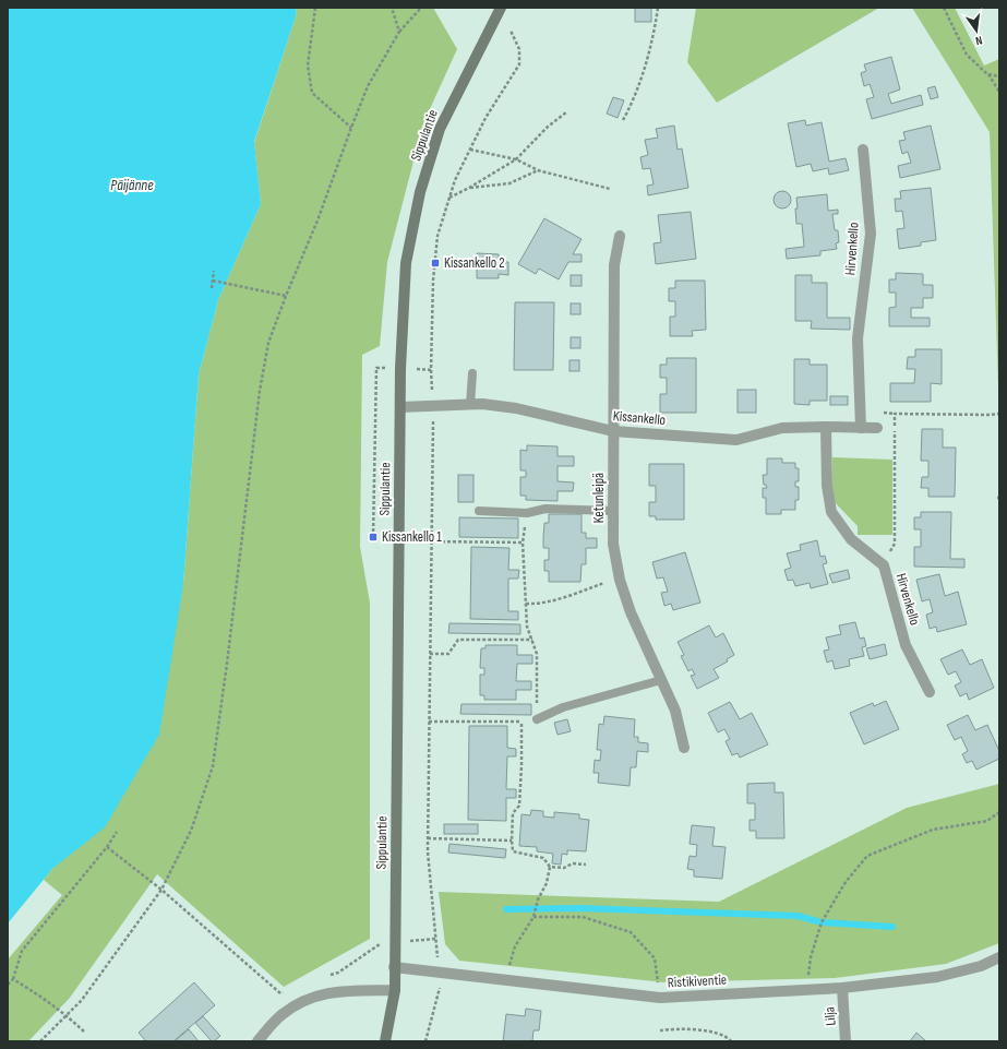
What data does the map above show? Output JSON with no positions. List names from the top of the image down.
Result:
{
  "streets": {
    "street": [
      "Sippulantie",
      "Hirvenkello",
      "Kissankello",
      "Ketunleipä",
      "Ristikiventie",
      "Lilja"
    ]
  },
  "crossings": [
    ["Sippulantie", "Kissankello"],
    ["Sippulantie", "Ristikiventie"],
    ["Hirvenkello", "Kissankello"],
    ["Kissankello", "Ketunleipä"],
    ["Ristikiventie", "Lilja"]
  ],
  "water": ["Päijänne"],
  "places": {
    "transit": ["Kissankello 2", "Kissankello 1"]
  },
  "north": "bottom"
}
